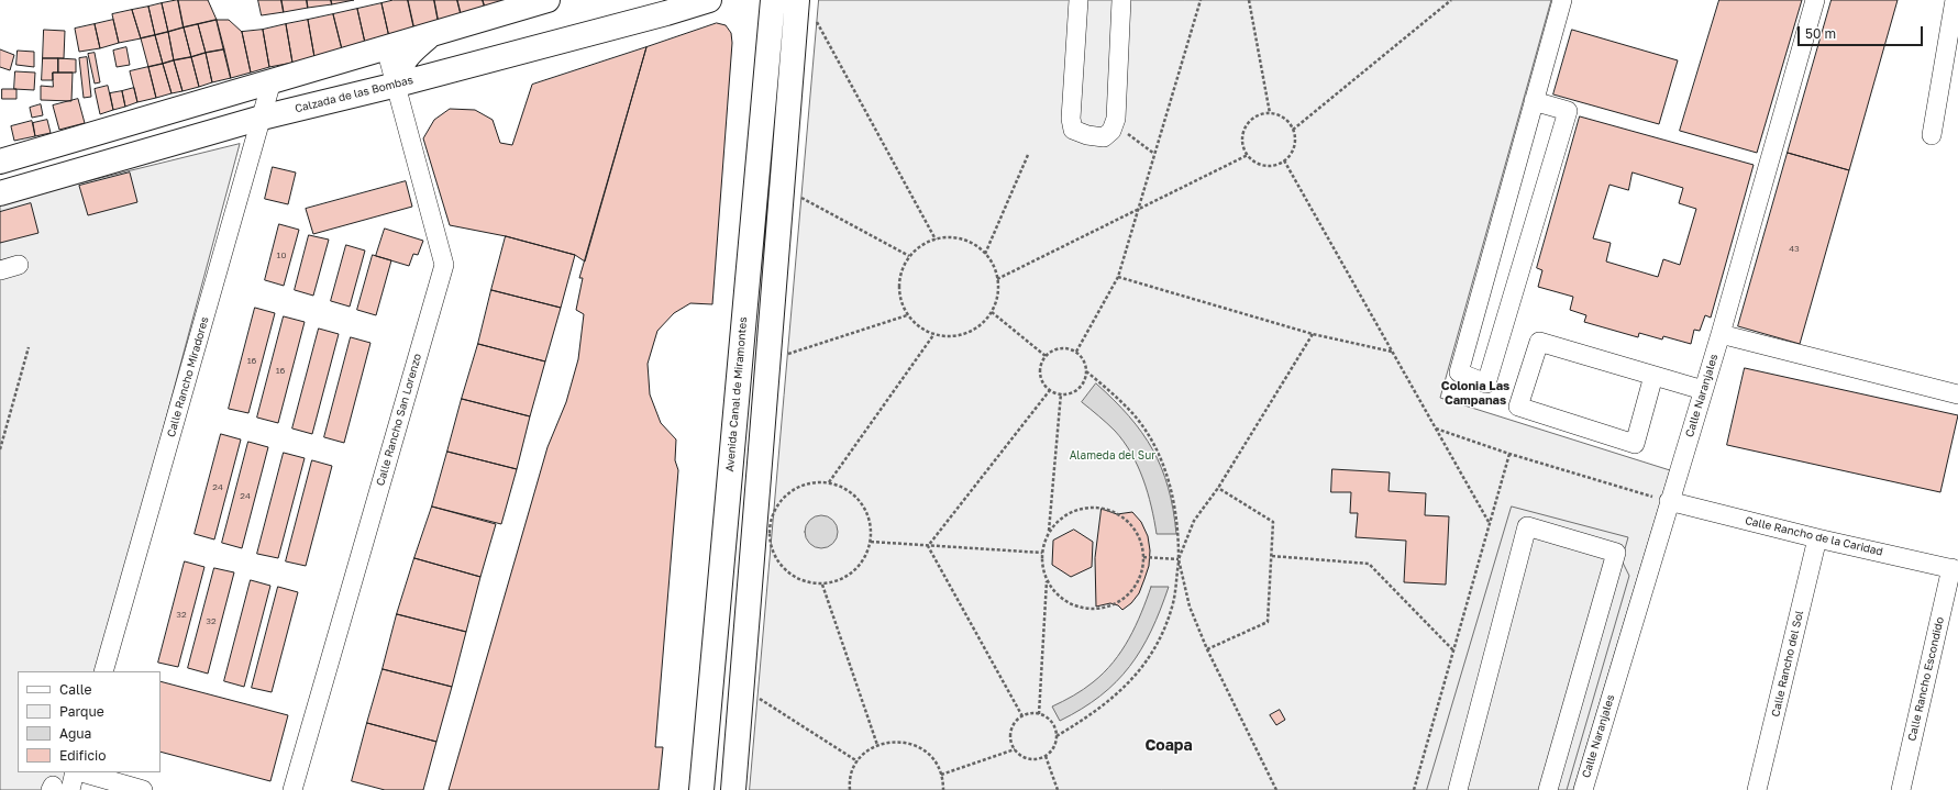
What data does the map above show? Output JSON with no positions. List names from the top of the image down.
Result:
{
  "streets": {
    "main road": ["Calzada de las Bombas", "Avenida Canal de Miramontes"],
    "street": [
      "Calle Rancho Miradores",
      "Calle Naranjales",
      "Calle Rancho San Lorenzo",
      "Calle Rancho de la Caridad",
      "Calle Rancho del Sol",
      "Calle Rancho Escondido"
    ]
  },
  "crossings": [
    ["Calzada de las Bombas", "Calle Rancho Miradores"],
    ["Calzada de las Bombas", "Calle Rancho San Lorenzo"],
    ["Calle Naranjales", "Calle Rancho de la Caridad"],
    ["Calle Rancho de la Caridad", "Calle Rancho del Sol"],
    ["Calle Rancho de la Caridad", "Calle Rancho Escondido"]
  ],
  "districts": ["Colonia Las Campanas", "Coapa"],
  "parks": ["Alameda del Sur"],
  "house_numbers": [
    "43",
    "10",
    "16",
    "16",
    "24",
    "24",
    "32",
    "32"
  ],
  "legend": [
    "Calle",
    "Parque",
    "Agua",
    "Edificio"
  ],
  "scale_bar": "50 m"
}
